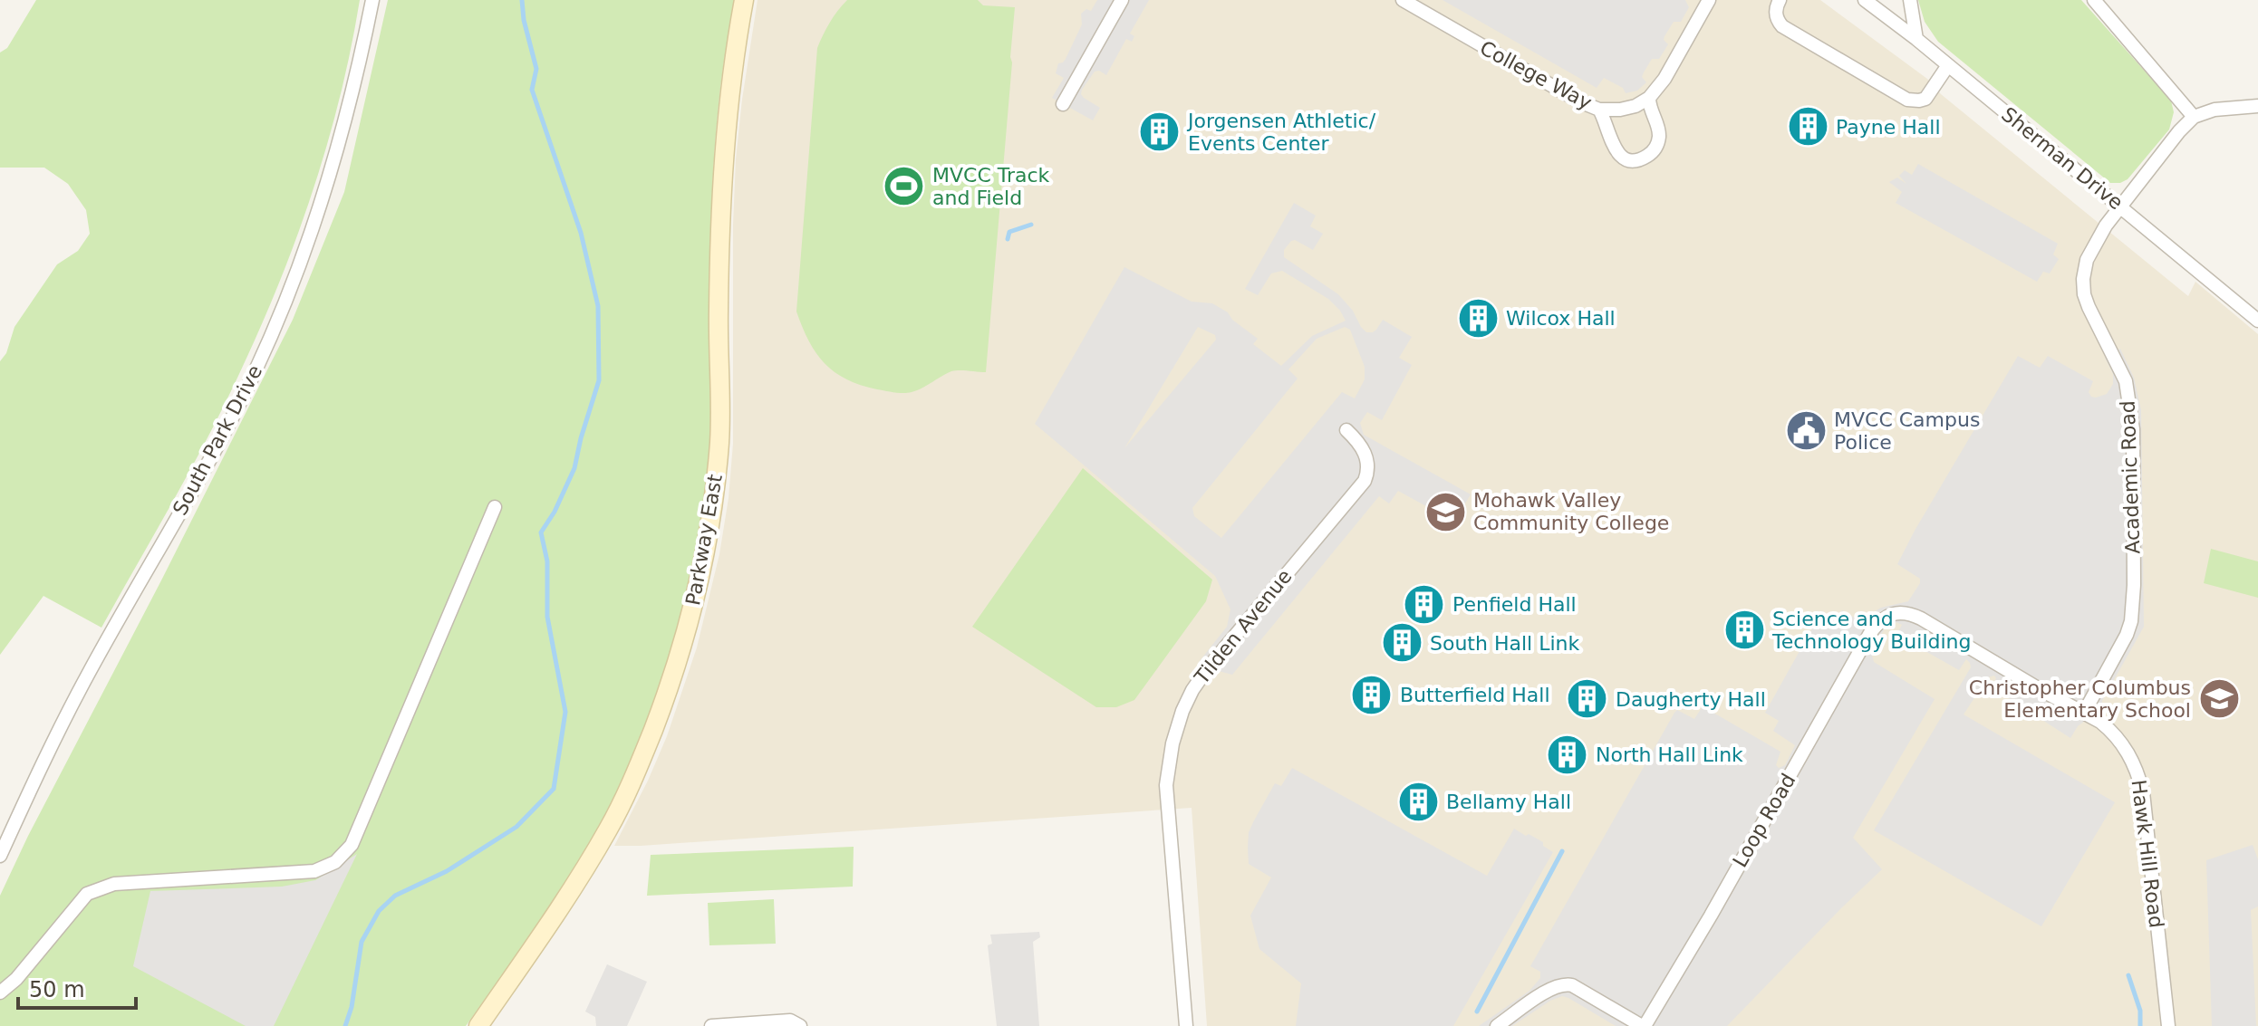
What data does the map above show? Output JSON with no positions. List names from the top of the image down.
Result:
{
  "streets": {
    "street": [
      "College Way",
      "Sherman Drive",
      "South Park Drive",
      "Academic Road",
      "Parkway East",
      "Tilden Avenue",
      "Loop Road",
      "Hawk Hill Road"
    ]
  },
  "crossings": [
    ["Sherman Drive", "Academic Road"],
    ["Academic Road", "Hawk Hill Road"],
    ["Loop Road", "Hawk Hill Road"]
  ],
  "places": {
    "building": [
      "Payne Hall",
      "Jorgensen Athletic/ Events Center",
      "Wilcox Hall",
      "Penfield Hall",
      "Science and Technology Building",
      "South Hall Link",
      "Butterfield Hall",
      "Daugherty Hall",
      "North Hall Link",
      "Bellamy Hall"
    ],
    "sports": ["MVCC Track and Field"],
    "public building": ["MVCC Campus Police"],
    "school or university": ["Mohawk Valley Community College", "Christopher Columbus Elementary School"]
  },
  "scale_bar": "50 m"
}
